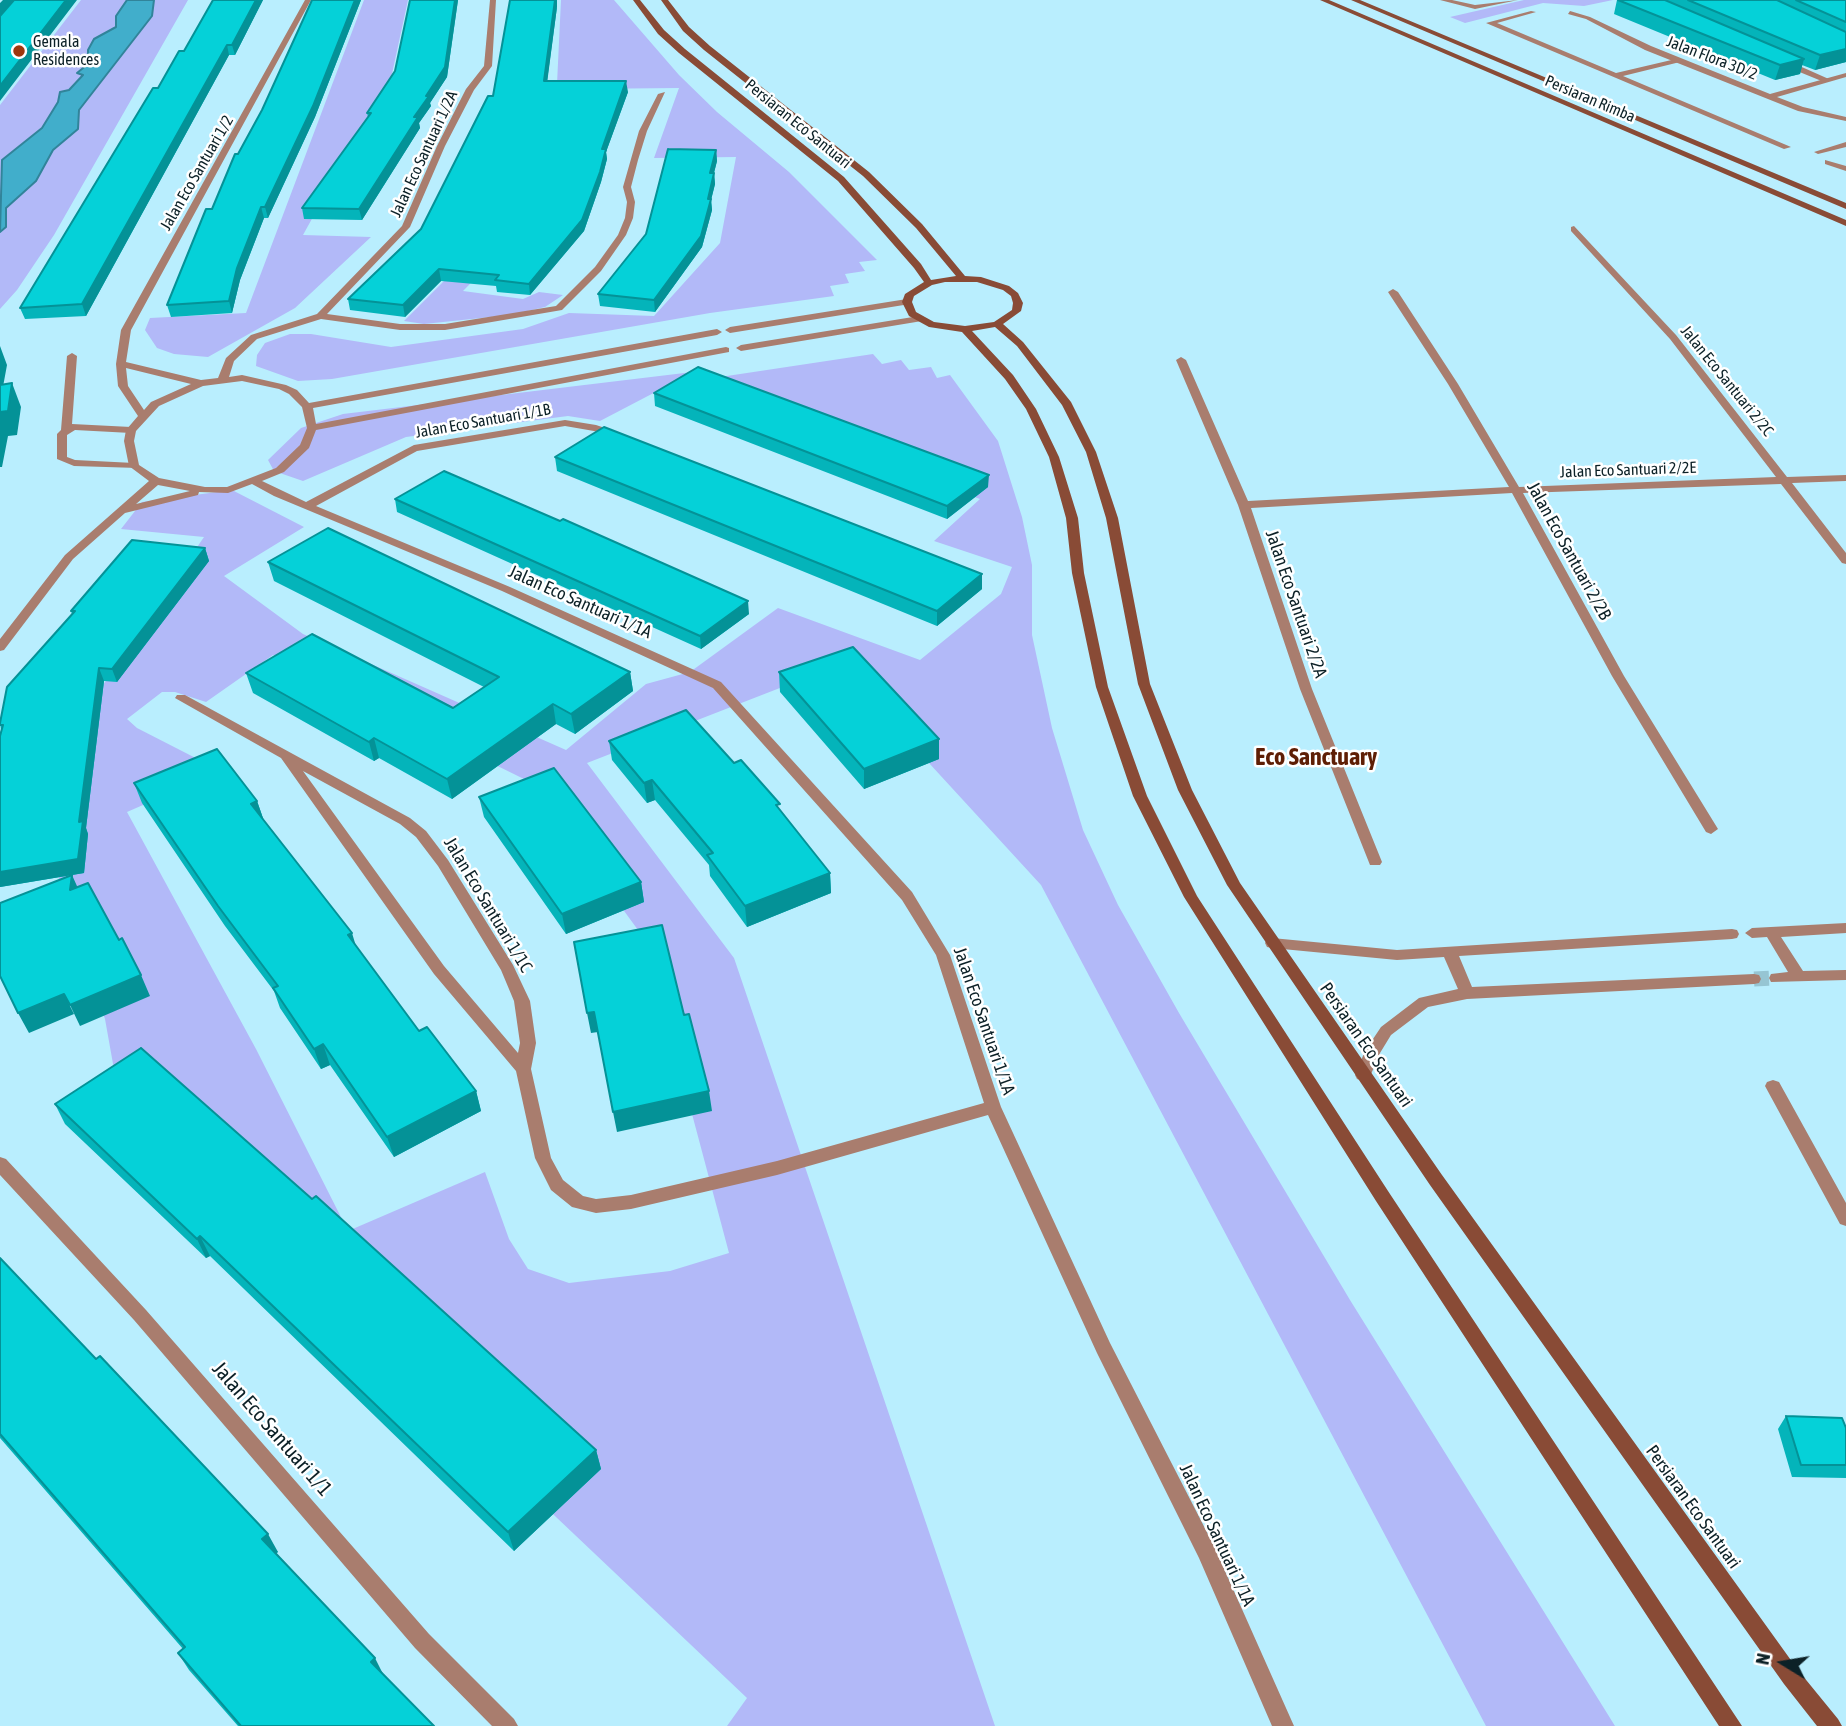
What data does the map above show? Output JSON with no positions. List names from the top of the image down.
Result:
{
  "streets": {
    "street": [
      "Jalan Flora 3D/2",
      "Persiaran Rimba",
      "Persiaran Eco Santuari",
      "Jalan Eco Santuari 1/2A",
      "Jalan Eco Santuari 1/2",
      "Jalan Eco Santuari 2/2C",
      "Jalan Eco Santuari 1/1B",
      "Jalan Eco Santuari 2/2E",
      "Jalan Eco Santuari 2/2B",
      "Jalan Eco Santuari 1/1A",
      "Jalan Eco Santuari 2/2A",
      "Jalan Eco Santuari 1/1C",
      "Jalan Eco Santuari 1/1"
    ]
  },
  "crossings": [
    ["Jalan Eco Santuari 2/2C", "Jalan Eco Santuari 2/2E"],
    ["Jalan Eco Santuari 1/1B", "Jalan Eco Santuari 1/1A"],
    ["Jalan Eco Santuari 2/2E", "Jalan Eco Santuari 2/2B"],
    ["Jalan Eco Santuari 2/2E", "Jalan Eco Santuari 2/2A"]
  ],
  "districts": ["Eco Sanctuary"],
  "places": ["Gemala Residences"],
  "north": "left"
}
